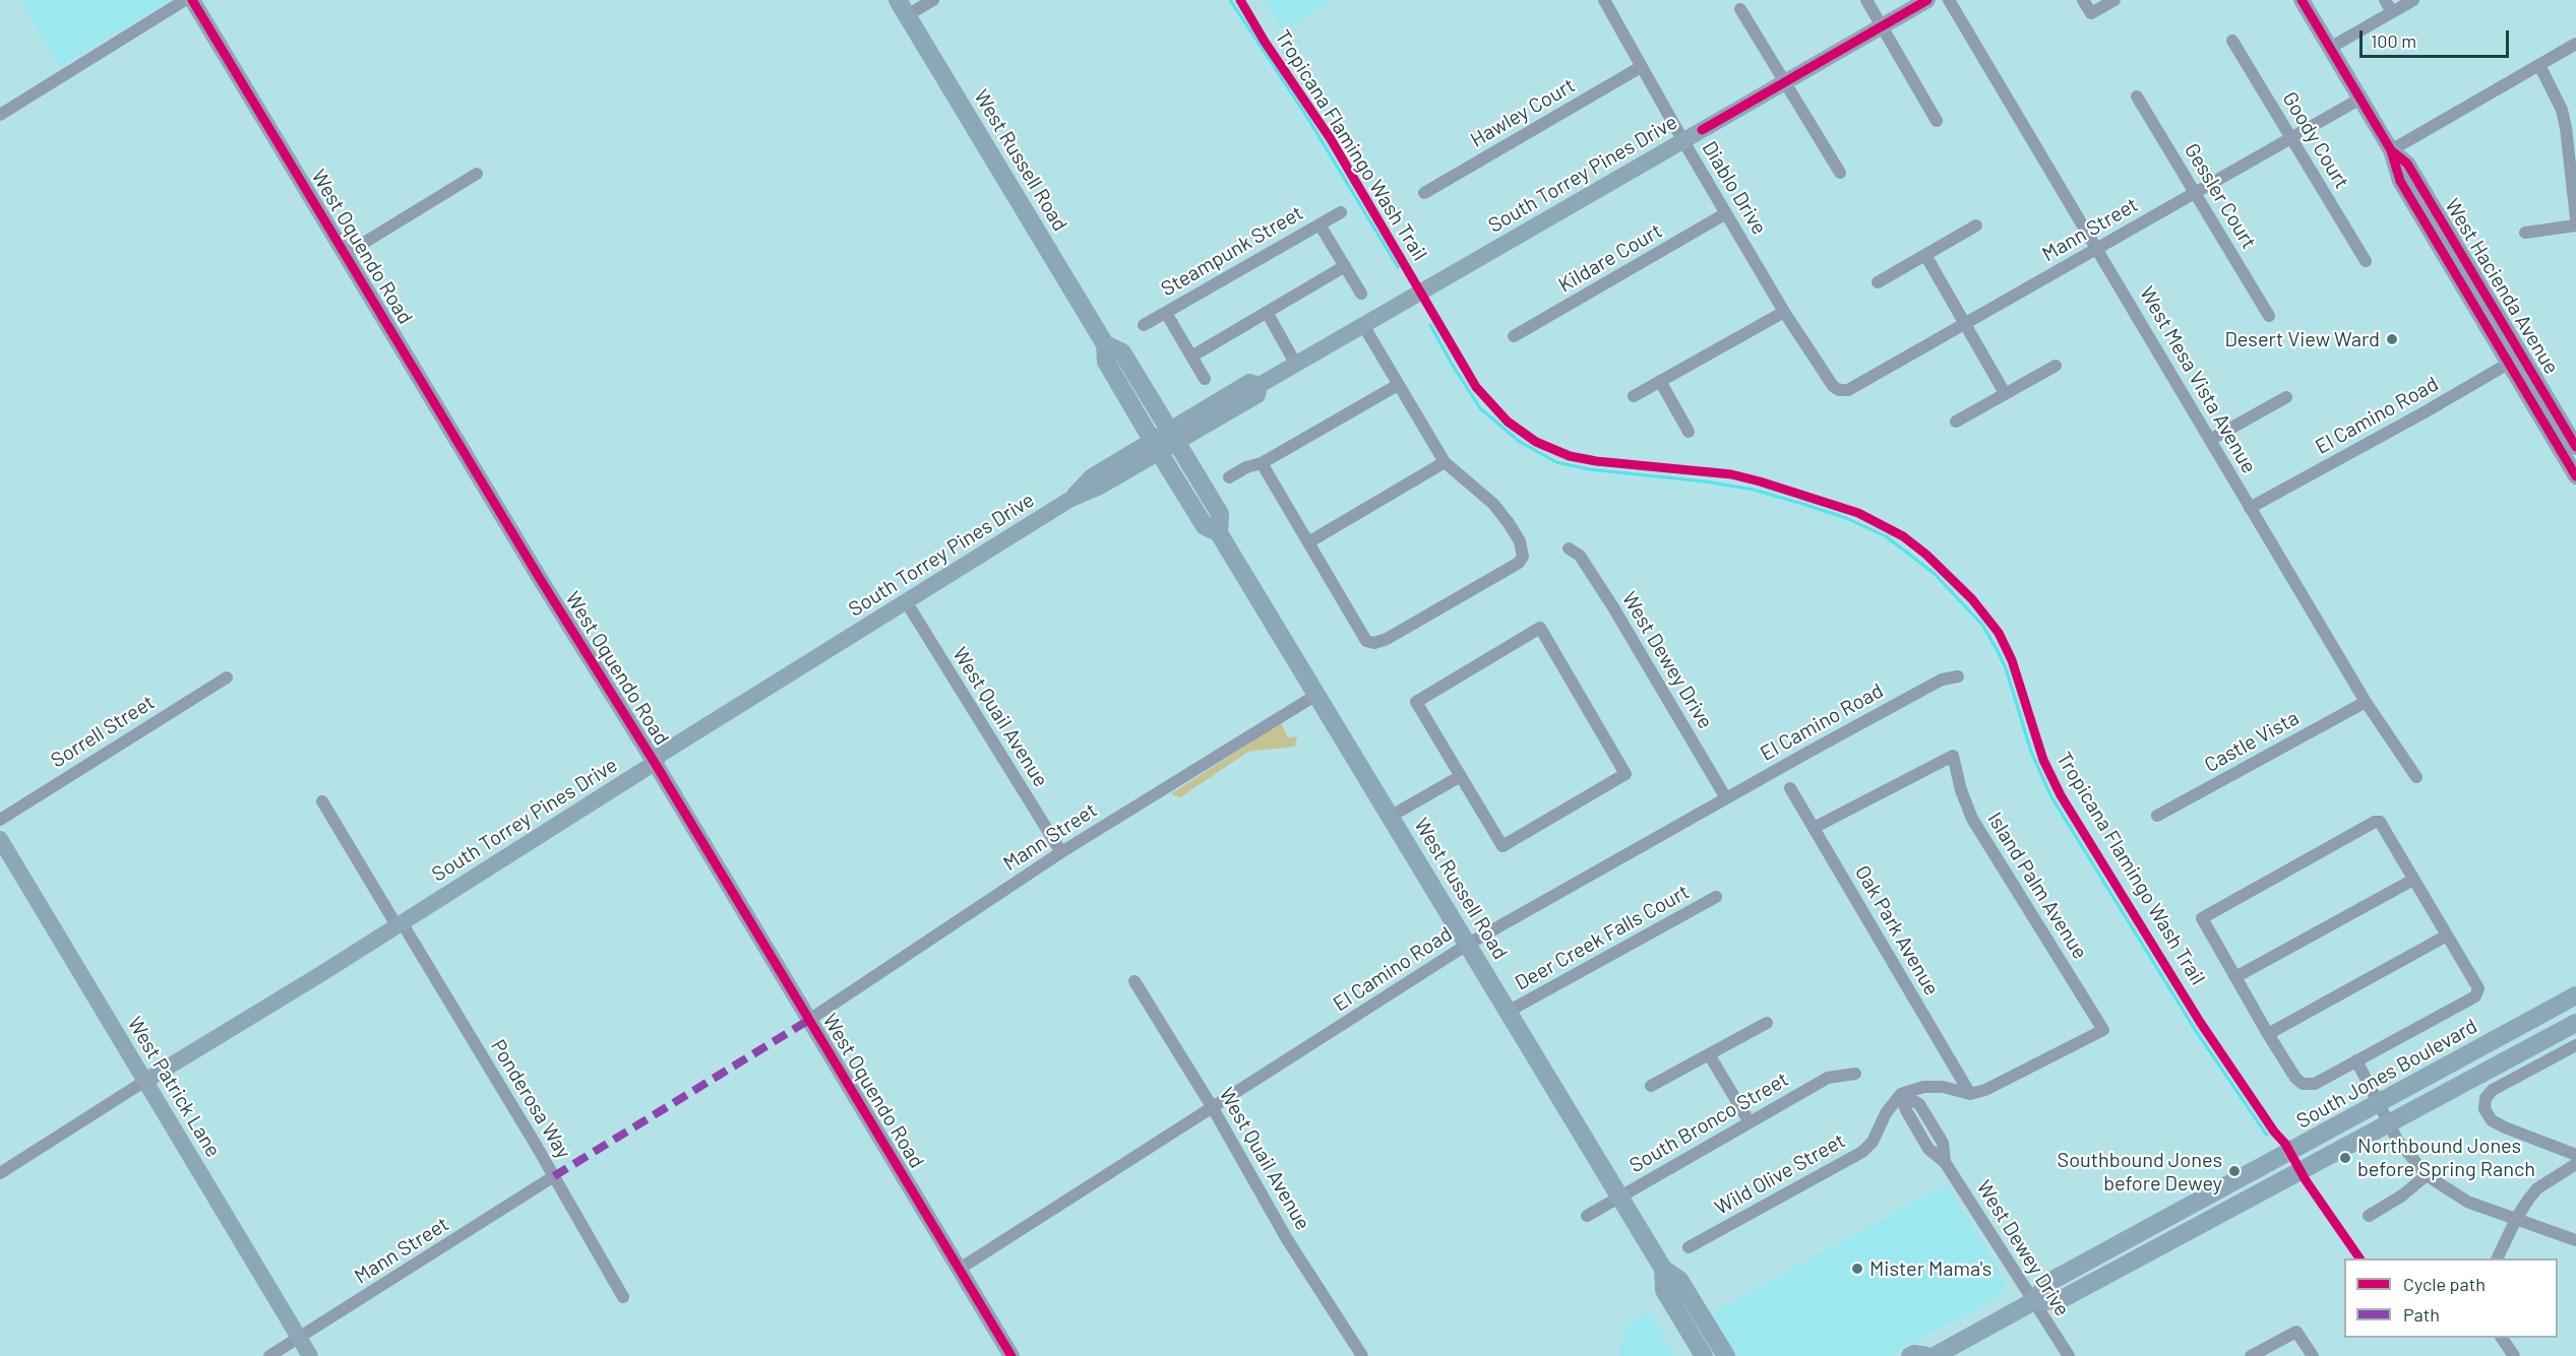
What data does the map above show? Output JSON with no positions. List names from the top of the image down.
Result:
{
  "streets": {
    "main road": ["West Russell Road", "South Jones Boulevard"],
    "street": [
      "Hawley Court",
      "Goody Court",
      "South Torrey Pines Drive",
      "Diablo Drive",
      "Gessler Court",
      "Mann Street",
      "West Oquendo Road",
      "Steampunk Street",
      "Kildare Court",
      "West Hacienda Avenue",
      "West Mesa Vista Avenue",
      "El Camino Road",
      "West Dewey Drive",
      "West Quail Avenue",
      "Sorrell Street",
      "Castle Vista",
      "Island Palm Avenue",
      "Oak Park Avenue",
      "Deer Creek Falls Court",
      "West Patrick Lane",
      "Ponderosa Way",
      "South Bronco Street",
      "Wild Olive Street"
    ],
    "cycle path": ["Tropicana Flamingo Wash Trail"]
  },
  "crossings": [
    ["Hawley Court", "Diablo Drive"],
    ["Goody Court", "Mann Street"],
    ["West Russell Road", "South Torrey Pines Drive"],
    ["West Russell Road", "Mann Street"],
    ["West Russell Road", "El Camino Road"],
    ["West Russell Road", "Deer Creek Falls Court"],
    ["West Russell Road", "South Bronco Street"],
    ["South Torrey Pines Drive", "Diablo Drive"],
    ["South Torrey Pines Drive", "West Oquendo Road"],
    ["South Torrey Pines Drive", "West Quail Avenue"],
    ["South Torrey Pines Drive", "West Patrick Lane"],
    ["South Torrey Pines Drive", "Ponderosa Way"],
    ["Diablo Drive", "Mann Street"],
    ["Diablo Drive", "Kildare Court"],
    ["Gessler Court", "Mann Street"],
    ["Mann Street", "West Oquendo Road"],
    ["Mann Street", "West Hacienda Avenue"],
    ["Mann Street", "West Mesa Vista Avenue"],
    ["Mann Street", "West Quail Avenue"],
    ["Mann Street", "West Patrick Lane"],
    ["Mann Street", "Ponderosa Way"],
    ["West Oquendo Road", "El Camino Road"],
    ["West Hacienda Avenue", "El Camino Road"],
    ["West Mesa Vista Avenue", "El Camino Road"],
    ["West Mesa Vista Avenue", "Castle Vista"],
    ["El Camino Road", "West Dewey Drive"],
    ["El Camino Road", "West Quail Avenue"],
    ["West Dewey Drive", "South Jones Boulevard"],
    ["West Dewey Drive", "Wild Olive Street"],
    ["Island Palm Avenue", "Oak Park Avenue"]
  ],
  "places": [
    "Desert View Ward",
    "Northbound Jones before Spring Ranch",
    "Southbound Jones before Dewey",
    "Mister Mama's"
  ],
  "legend": ["Cycle path", "Path"],
  "scale_bar": "100 m"
}
